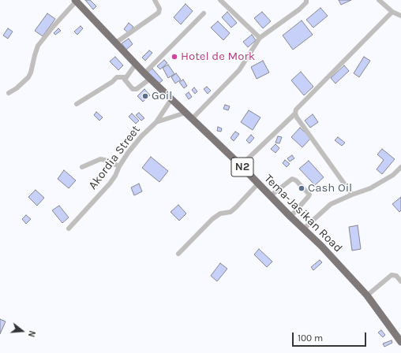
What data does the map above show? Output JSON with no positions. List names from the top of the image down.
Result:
{
  "streets": {
    "highway": ["N2", "Tema-Jasikan Road"],
    "street": ["Akordia Street"]
  },
  "crossings": [
    ["Akordia Street", "Tema-Jasikan Road"]
  ],
  "places": ["Hotel de Mork", "Goil", "Cash Oil"],
  "scale_bar": "100 m",
  "north": "right"
}
